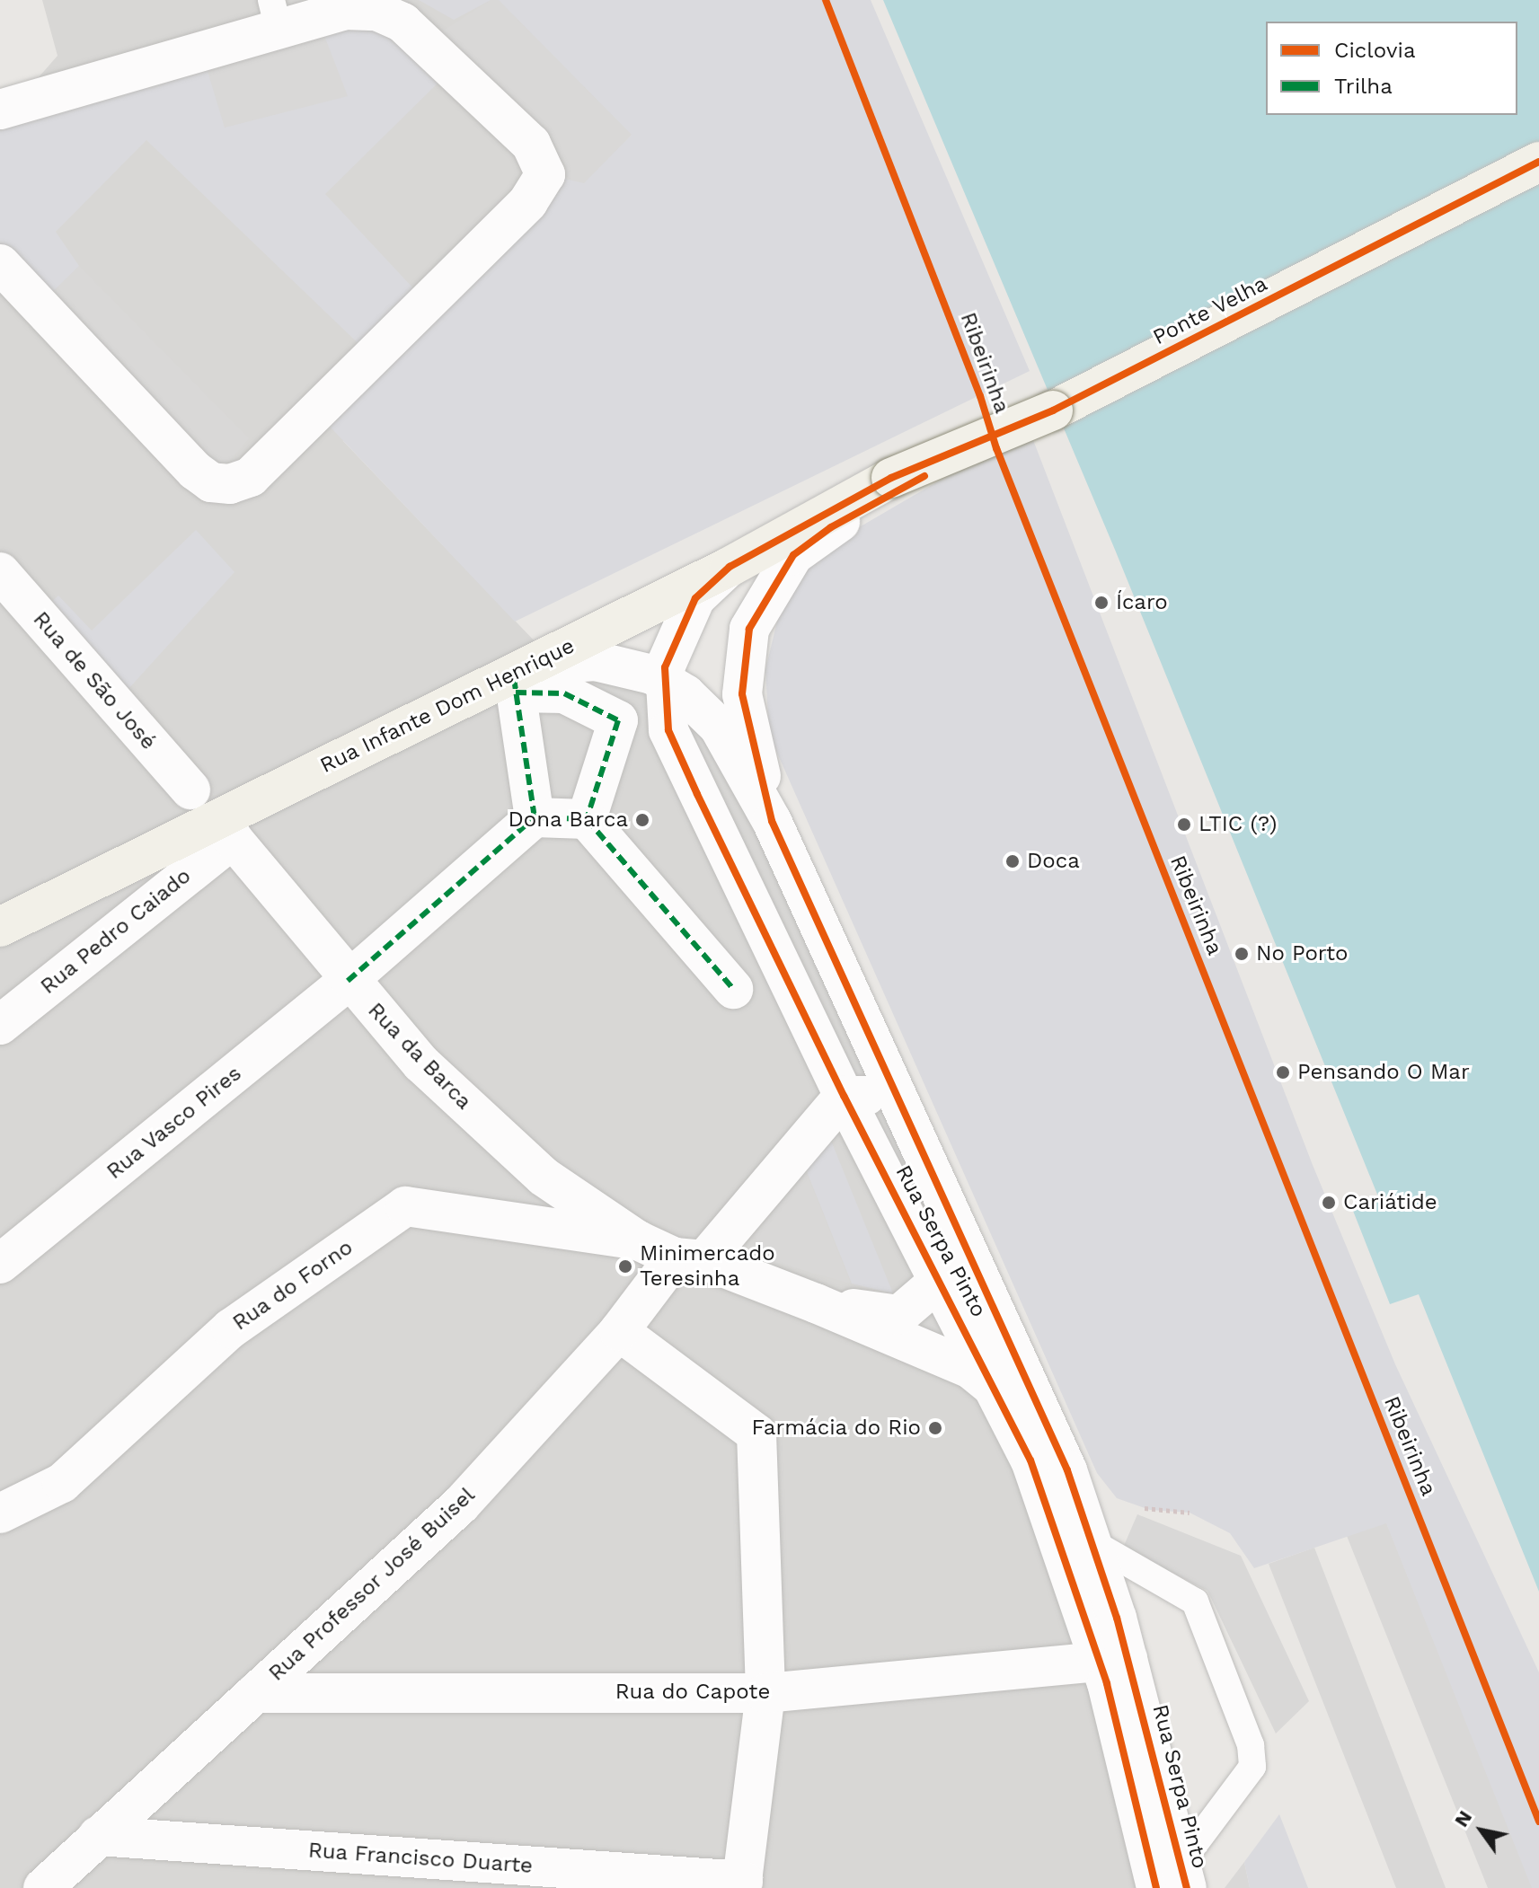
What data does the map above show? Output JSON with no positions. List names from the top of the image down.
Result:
{
  "streets": {
    "main road": ["Ponte Velha", "Rua Infante Dom Henrique"],
    "street": [
      "Rua de São José",
      "Rua Pedro Caiado",
      "Rua da Barca",
      "Rua Vasco Pires",
      "Rua Serpa Pinto",
      "Rua do Forno",
      "Rua Professor José Buisel",
      "Rua do Capote",
      "Rua Francisco Duarte"
    ],
    "cycle path": ["Ribeirinha"]
  },
  "crossings": [
    ["Ponte Velha", "Rua Infante Dom Henrique"],
    ["Rua Infante Dom Henrique", "Rua Serpa Pinto"],
    ["Rua Pedro Caiado", "Rua da Barca"],
    ["Rua da Barca", "Rua Vasco Pires"],
    ["Rua da Barca", "Rua do Forno"],
    ["Rua Serpa Pinto", "Rua Professor José Buisel"],
    ["Rua Serpa Pinto", "Rua do Capote"],
    ["Rua Professor José Buisel", "Rua do Capote"],
    ["Rua Professor José Buisel", "Rua Francisco Duarte"]
  ],
  "places": [
    "Ícaro",
    "Dona Barca",
    "LTIC (?)",
    "Doca",
    "No Porto",
    "Pensando O Mar",
    "Cariátide",
    "Minimercado Teresinha",
    "Farmácia do Rio"
  ],
  "legend": ["Ciclovia", "Trilha"],
  "north": "top left"
}
